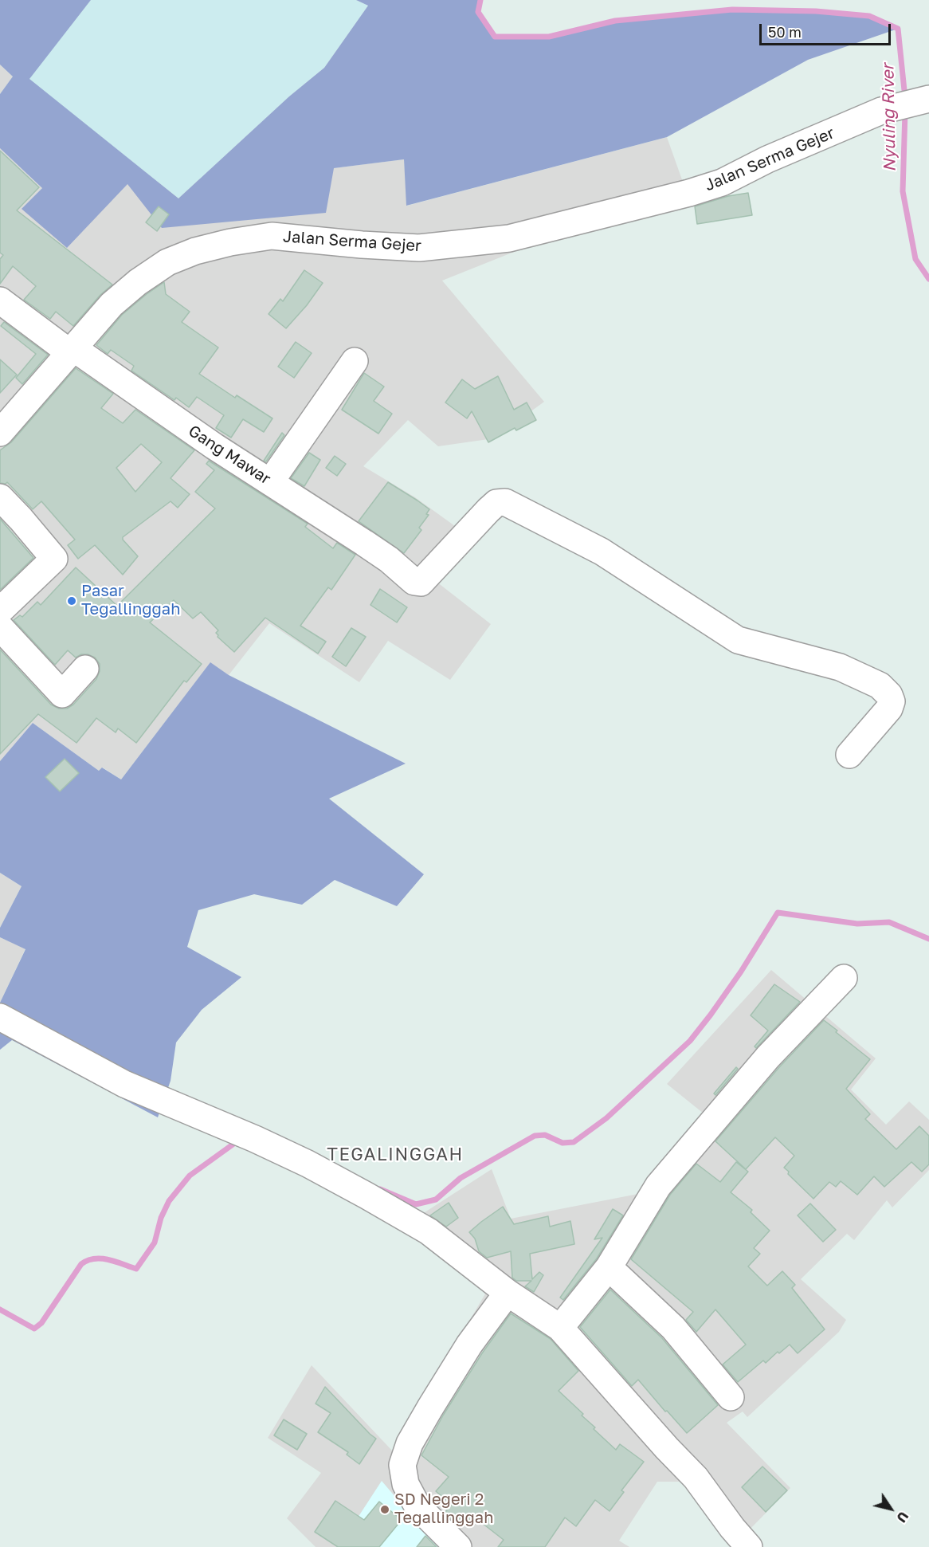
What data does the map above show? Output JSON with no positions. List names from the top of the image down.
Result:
{
  "streets": {
    "street": ["Jalan Serma Gejer", "Gang Mawar"]
  },
  "crossings": [
    ["Jalan Serma Gejer", "Gang Mawar"]
  ],
  "districts": ["TEGALINGGAH"],
  "water": ["Nyuling River"],
  "places": ["Pasar Tegallinggah", "SD Negeri 2 Tegallinggah"],
  "scale_bar": "50 m",
  "north": "bottom right"
}
